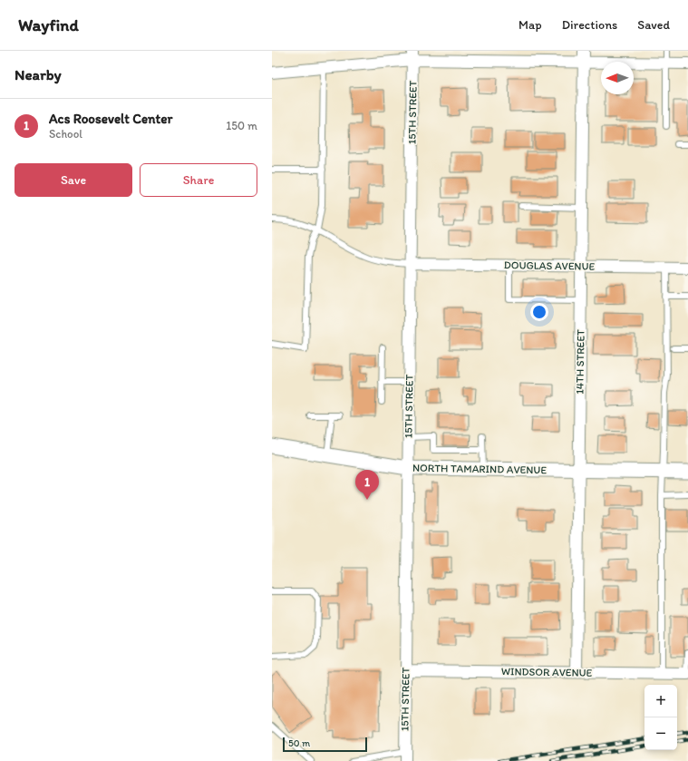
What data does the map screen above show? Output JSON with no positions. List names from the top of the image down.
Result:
{
  "streets": {
    "street": [
      "15TH STREET",
      "DOUGLAS AVENUE",
      "14TH STREET",
      "NORTH TAMARIND AVENUE",
      "WINDSOR AVENUE"
    ]
  },
  "crossings": [
    ["15TH STREET", "DOUGLAS AVENUE"],
    ["15TH STREET", "NORTH TAMARIND AVENUE"],
    ["15TH STREET", "WINDSOR AVENUE"],
    ["DOUGLAS AVENUE", "14TH STREET"],
    ["14TH STREET", "NORTH TAMARIND AVENUE"],
    ["14TH STREET", "WINDSOR AVENUE"]
  ],
  "scale_bar": "50 m",
  "north": "left",
  "page": {
    "header": "Wayfind",
    "nav": ["Map", "Directions", "Saved"],
    "heading": "Nearby",
    "list": [
      {
        "mark": "1",
        "name": "Acs Roosevelt Center",
        "note": "School",
        "value": "150 m"
      }
    ],
    "buttons": ["Save", "Share"],
    "pins": "1",
    "map_buttons": ["+", "−"],
    "scale": "50 m"
  }
}
